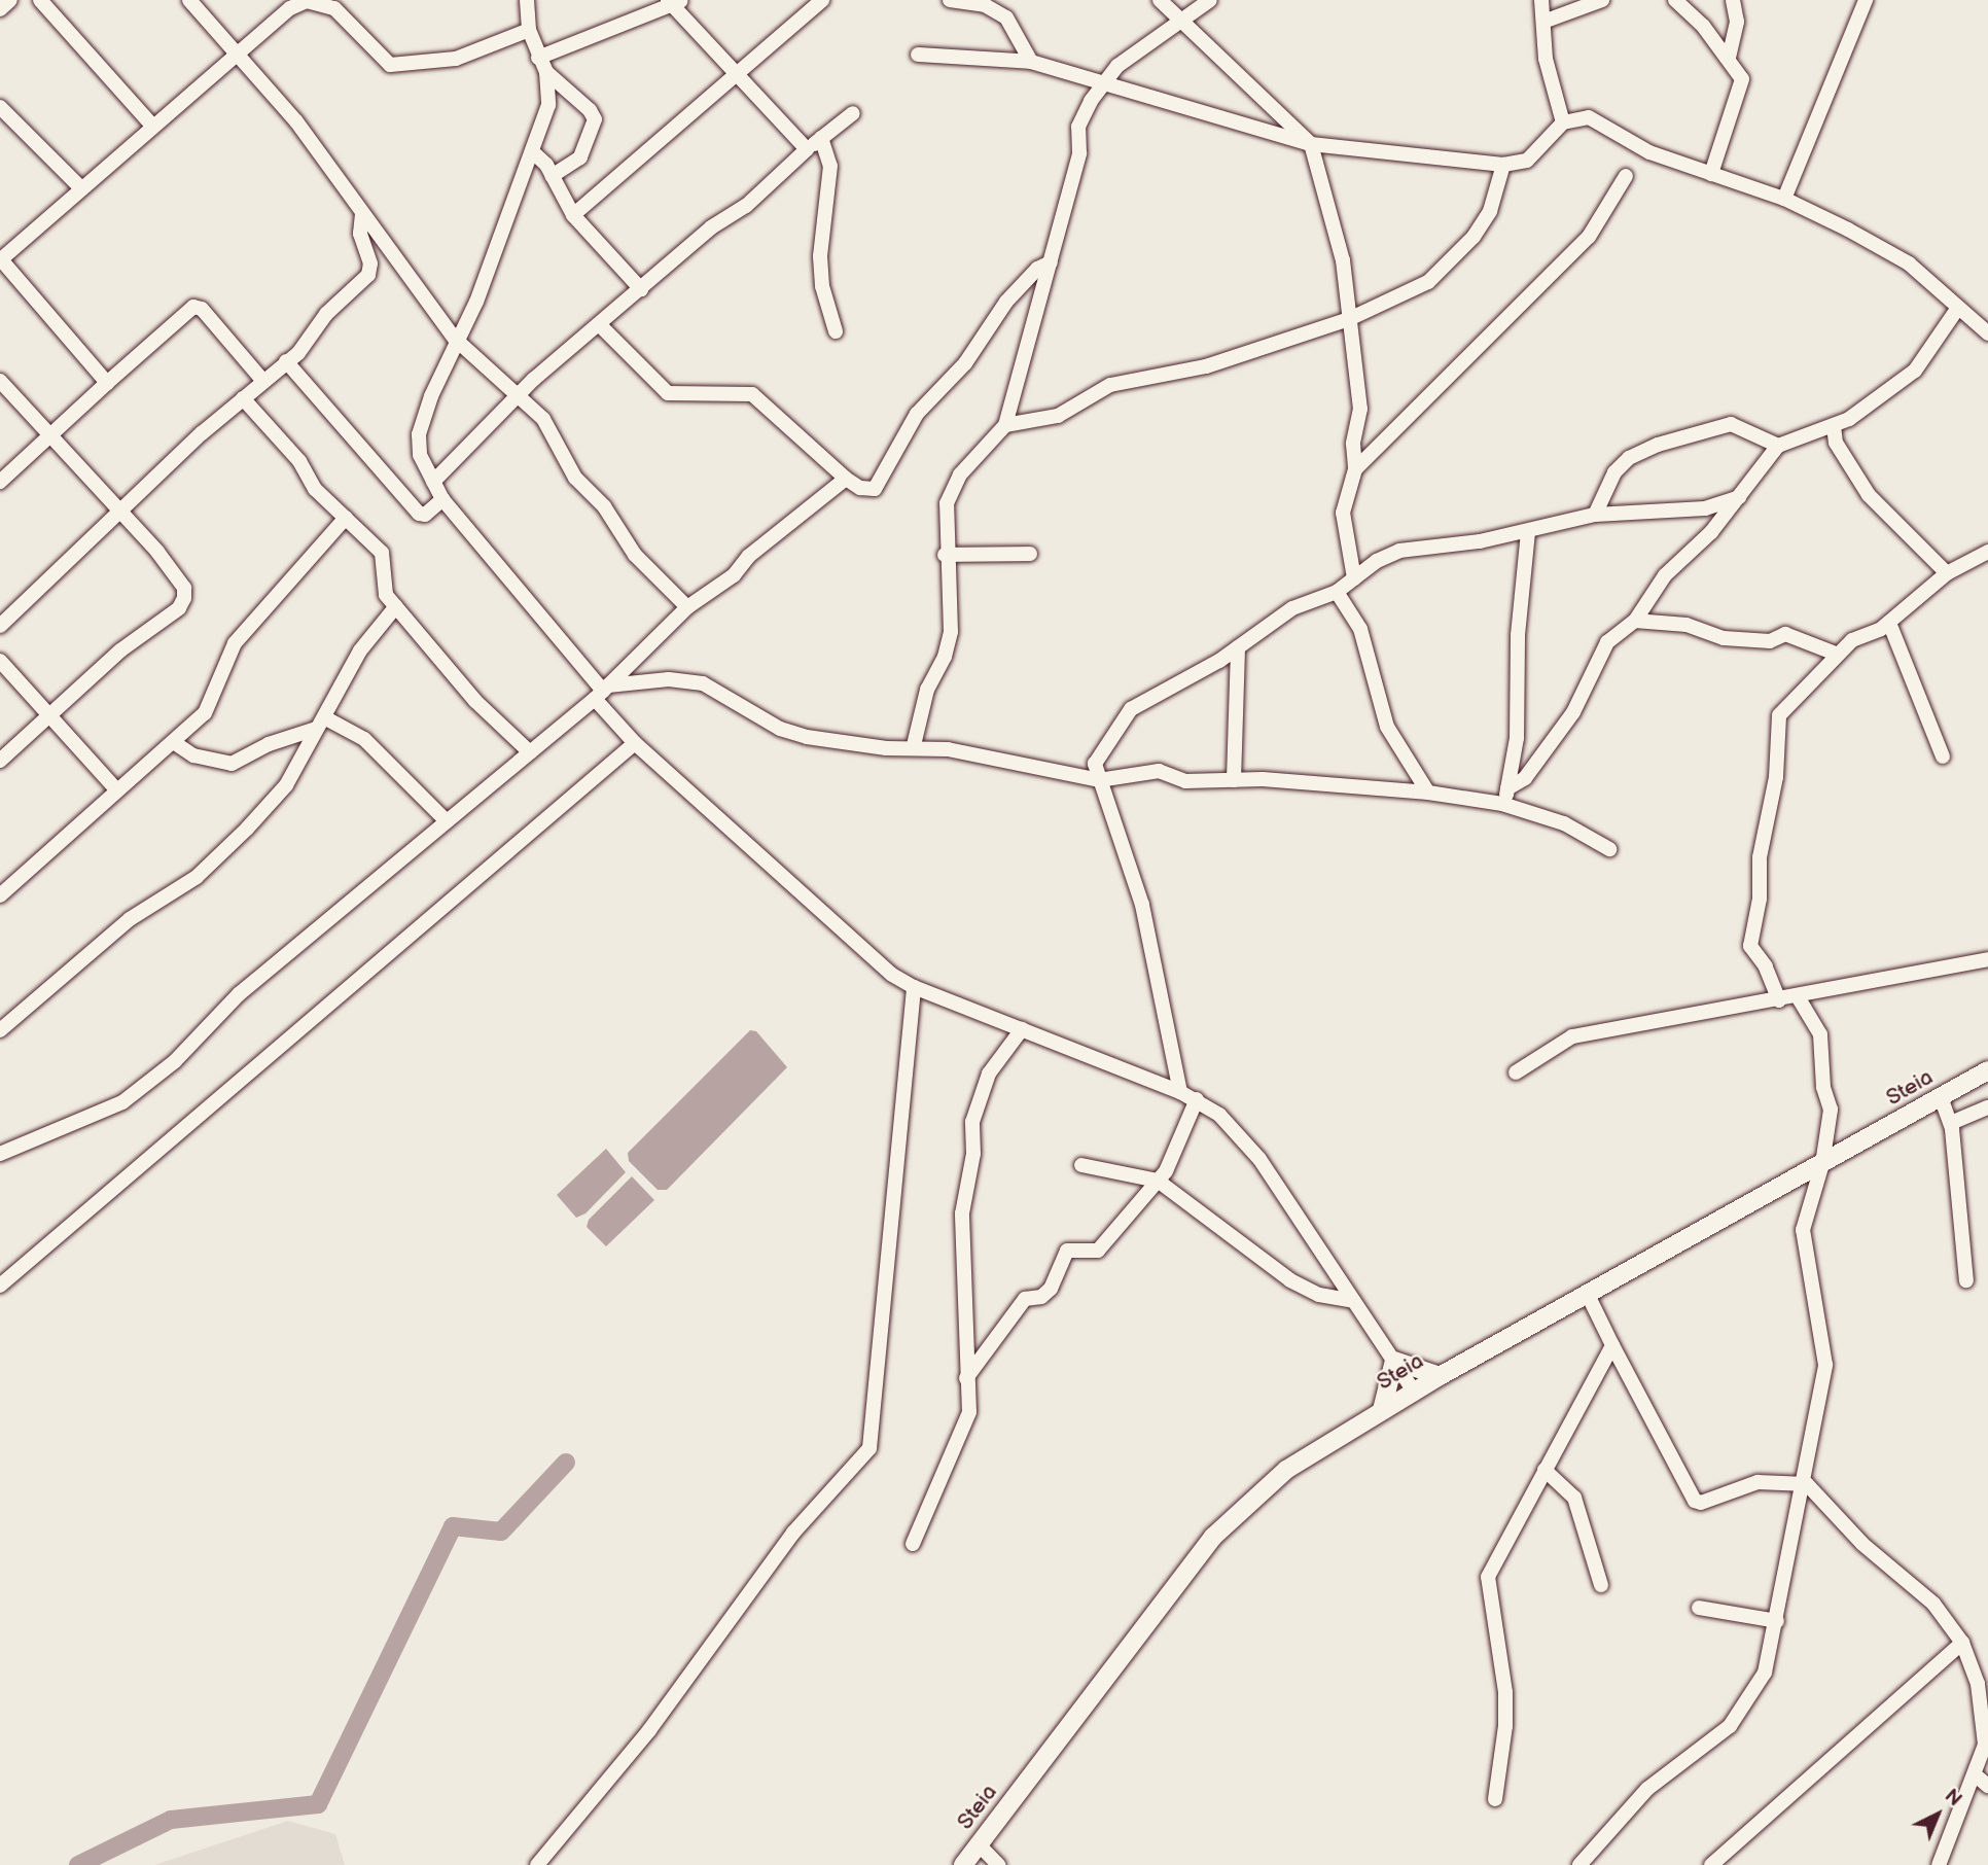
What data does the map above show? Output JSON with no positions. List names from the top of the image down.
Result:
{
  "streets": {
    "main road": ["Steia"]
  },
  "north": "top right"
}
